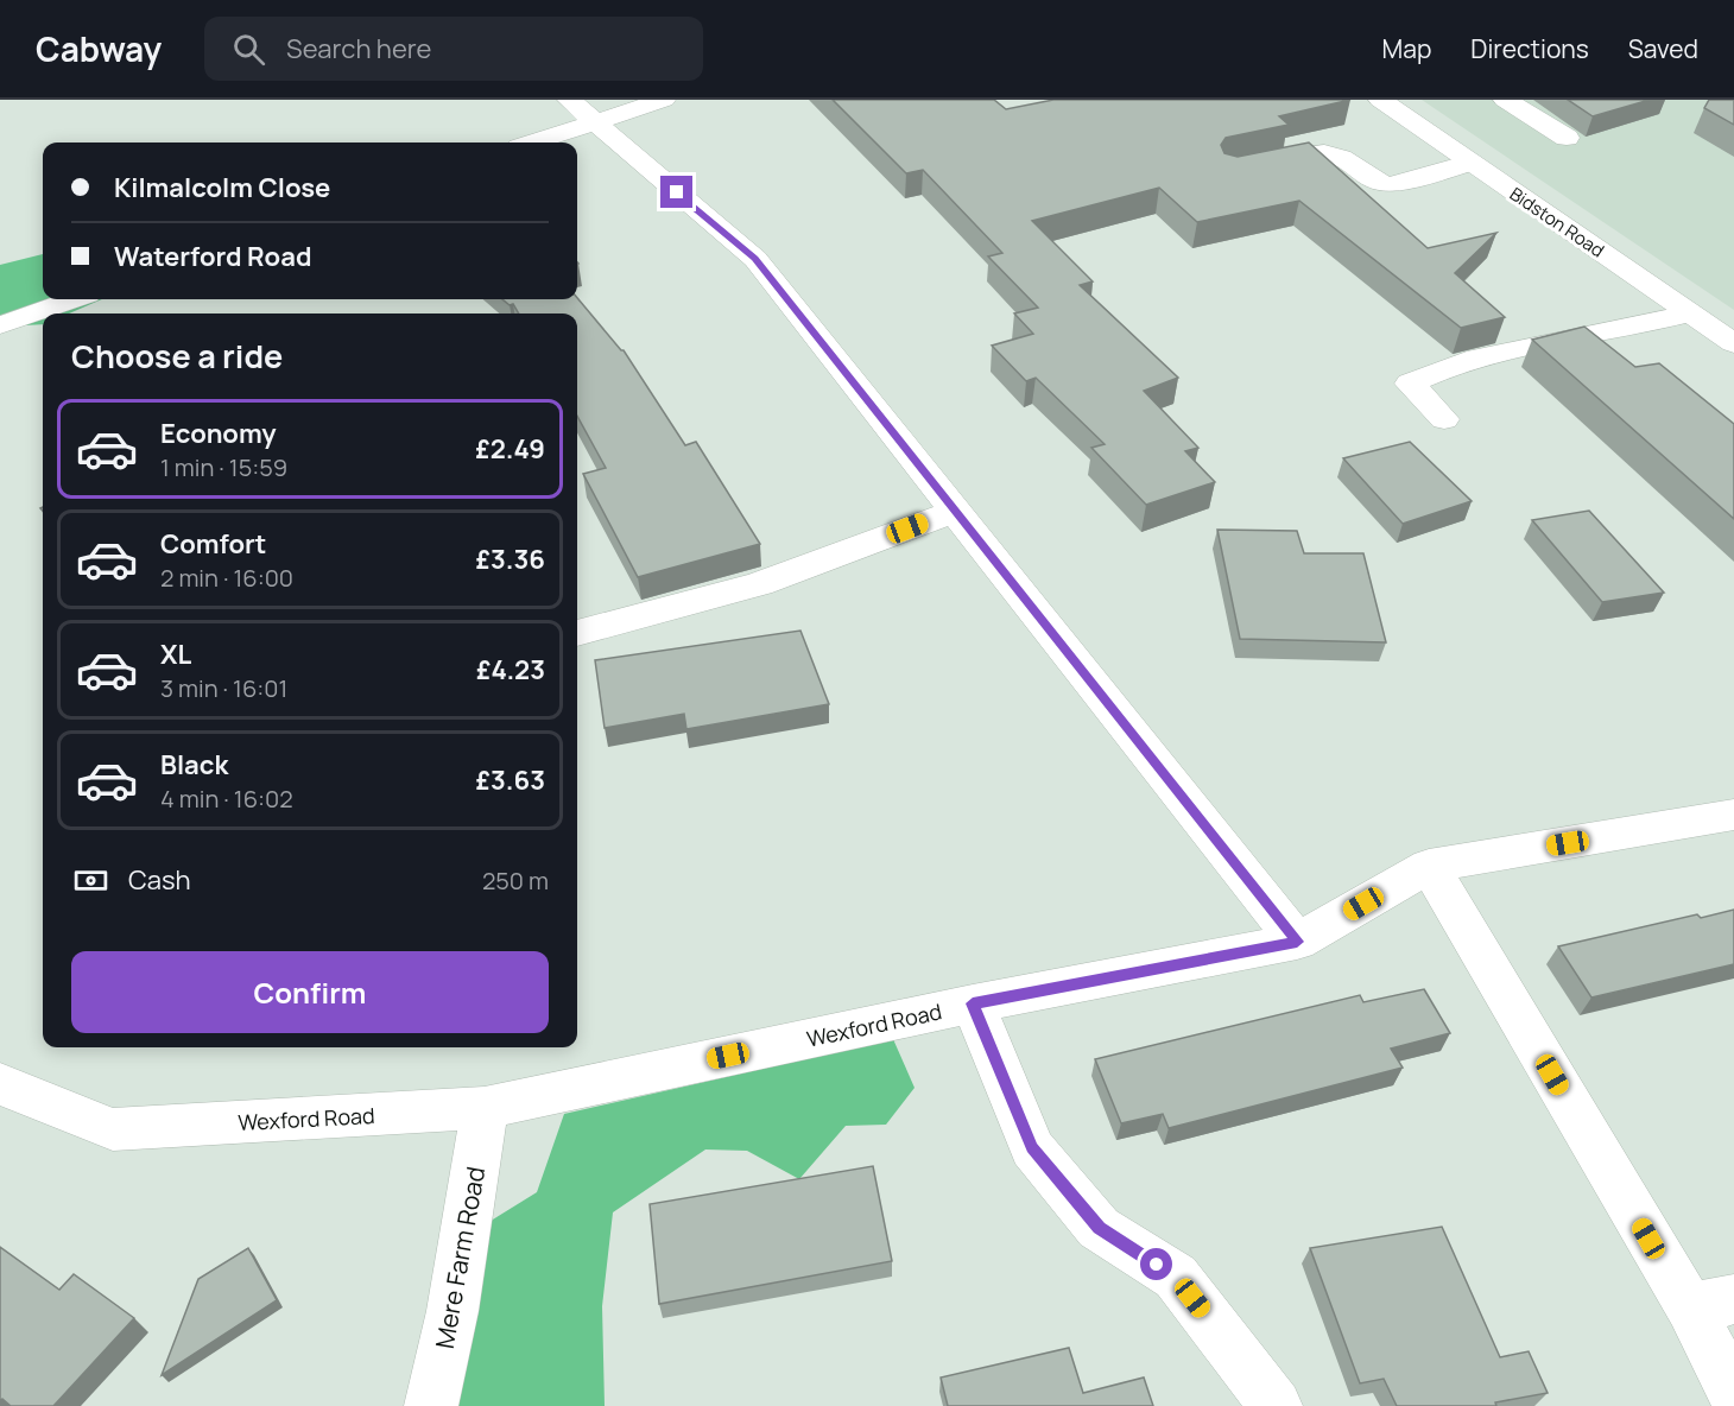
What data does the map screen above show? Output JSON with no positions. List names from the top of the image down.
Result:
{
  "streets": {
    "street": ["Bidston Road", "Wexford Road", "Mere Farm Road"]
  },
  "crossings": [
    ["Wexford Road", "Mere Farm Road"]
  ],
  "page": {
    "header": "Cabway",
    "search": "Search here",
    "nav": ["Map", "Directions", "Saved"],
    "banner": ["Kilmalcolm Close", "Waterford Road"],
    "heading": "Choose a ride",
    "list": [
      {
        "name": "Economy",
        "note": "1 min · 15:59",
        "value": "£2.49"
      },
      {
        "name": "Comfort",
        "note": "2 min · 16:00",
        "value": "£3.36"
      },
      {
        "name": "XL",
        "note": "3 min · 16:01",
        "value": "£4.23"
      },
      {
        "name": "Black",
        "note": "4 min · 16:02",
        "value": "£3.63"
      }
    ],
    "pay": ["Cash", "250 m"],
    "buttons": "Confirm"
  }
}
